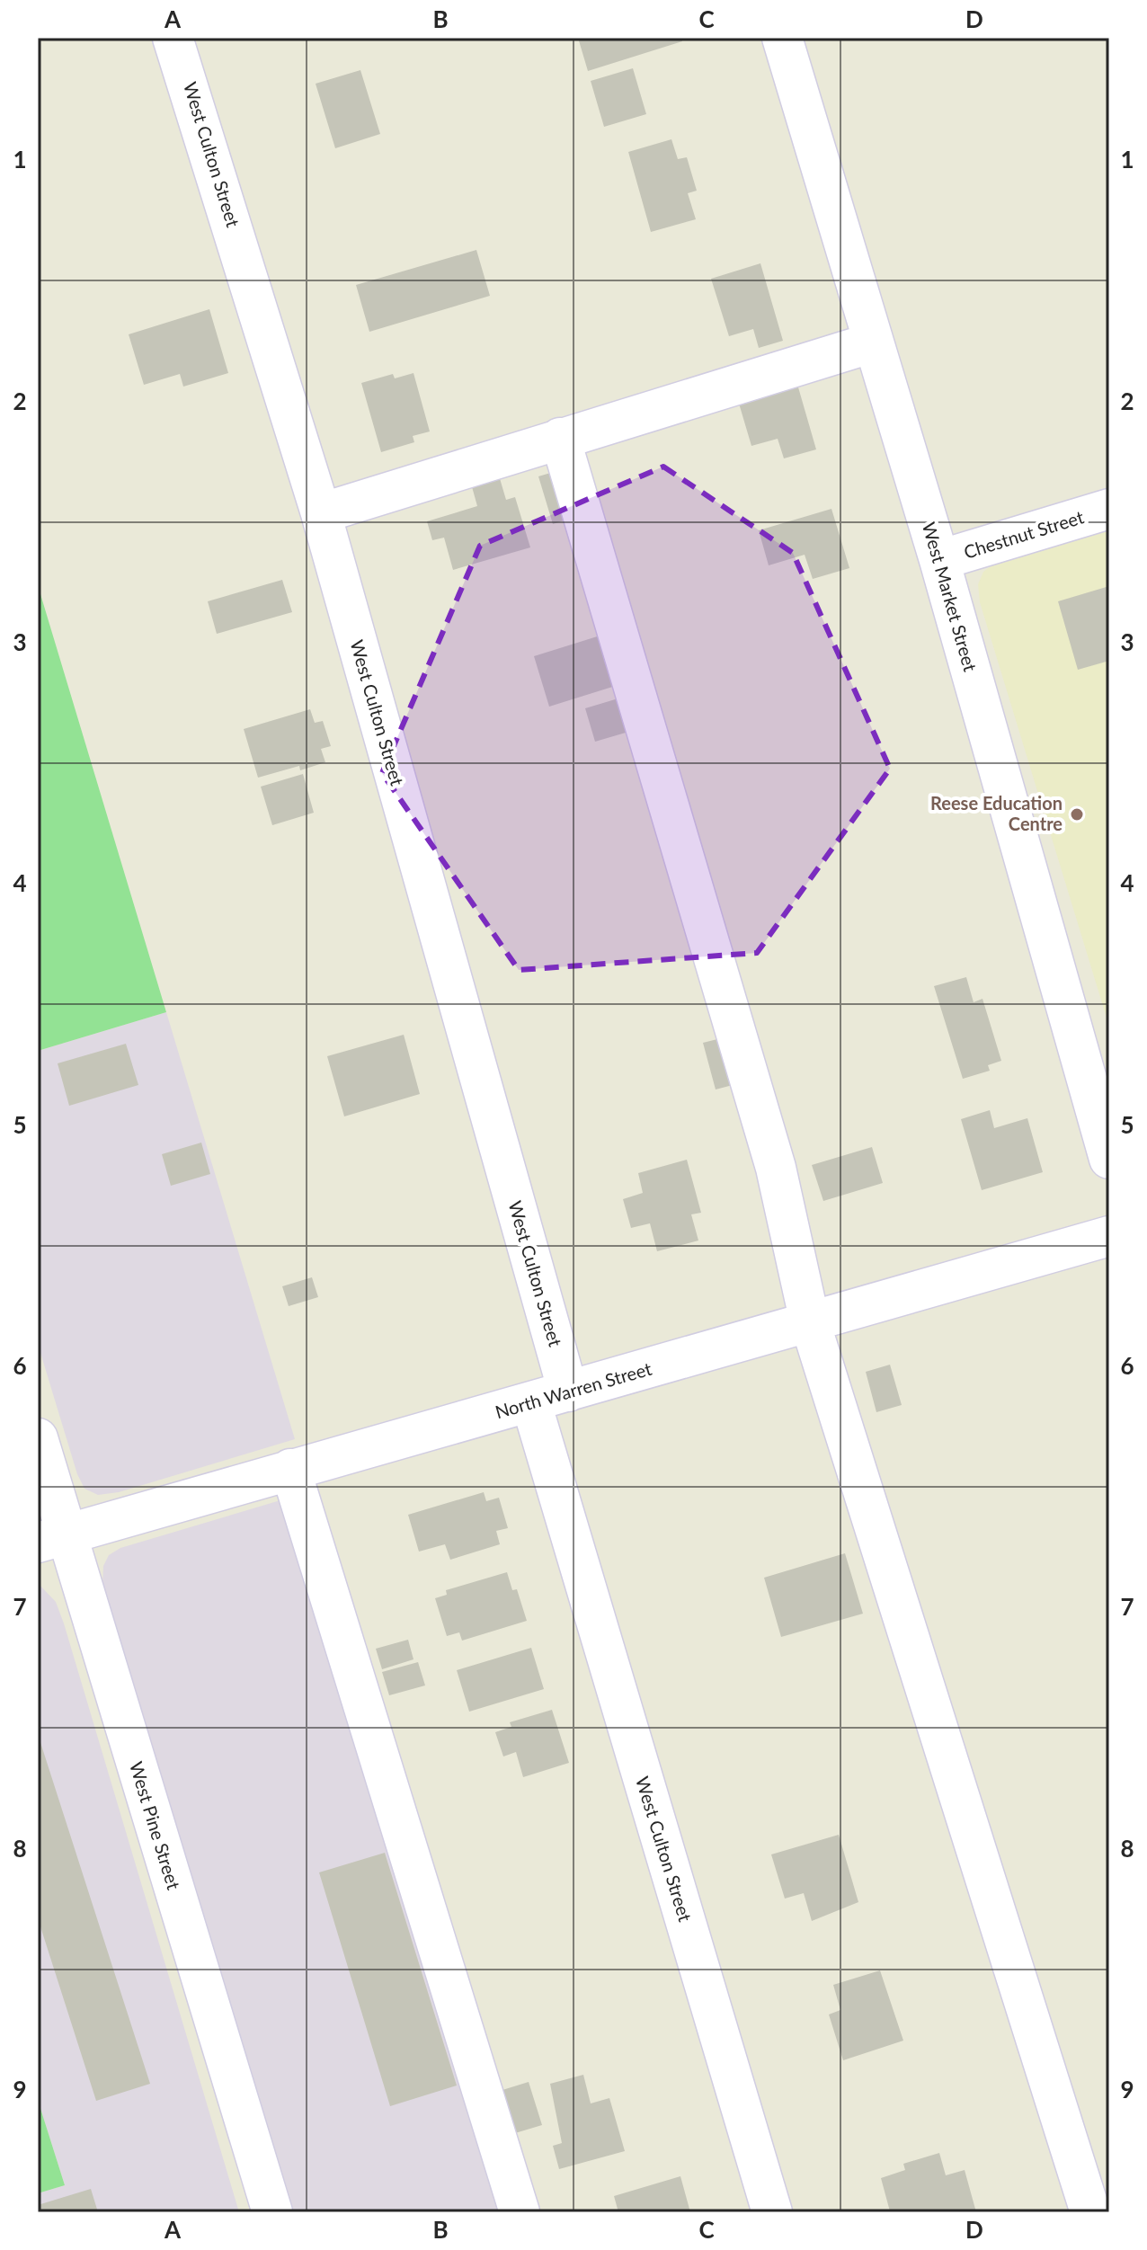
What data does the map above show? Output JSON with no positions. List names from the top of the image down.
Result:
{
  "streets": {
    "street": [
      "West Culton Street",
      "Chestnut Street",
      "West Market Street",
      "North Warren Street",
      "West Pine Street"
    ]
  },
  "crossings": [
    ["West Culton Street", "North Warren Street"],
    ["Chestnut Street", "West Market Street"],
    ["North Warren Street", "West Pine Street"]
  ],
  "places": ["Reese Education Centre"],
  "grid": {
    "columns": [
      "A",
      "B",
      "C",
      "D"
    ],
    "rows": [
      "1",
      "2",
      "3",
      "4",
      "5",
      "6",
      "7",
      "8",
      "9"
    ]
  }
}
